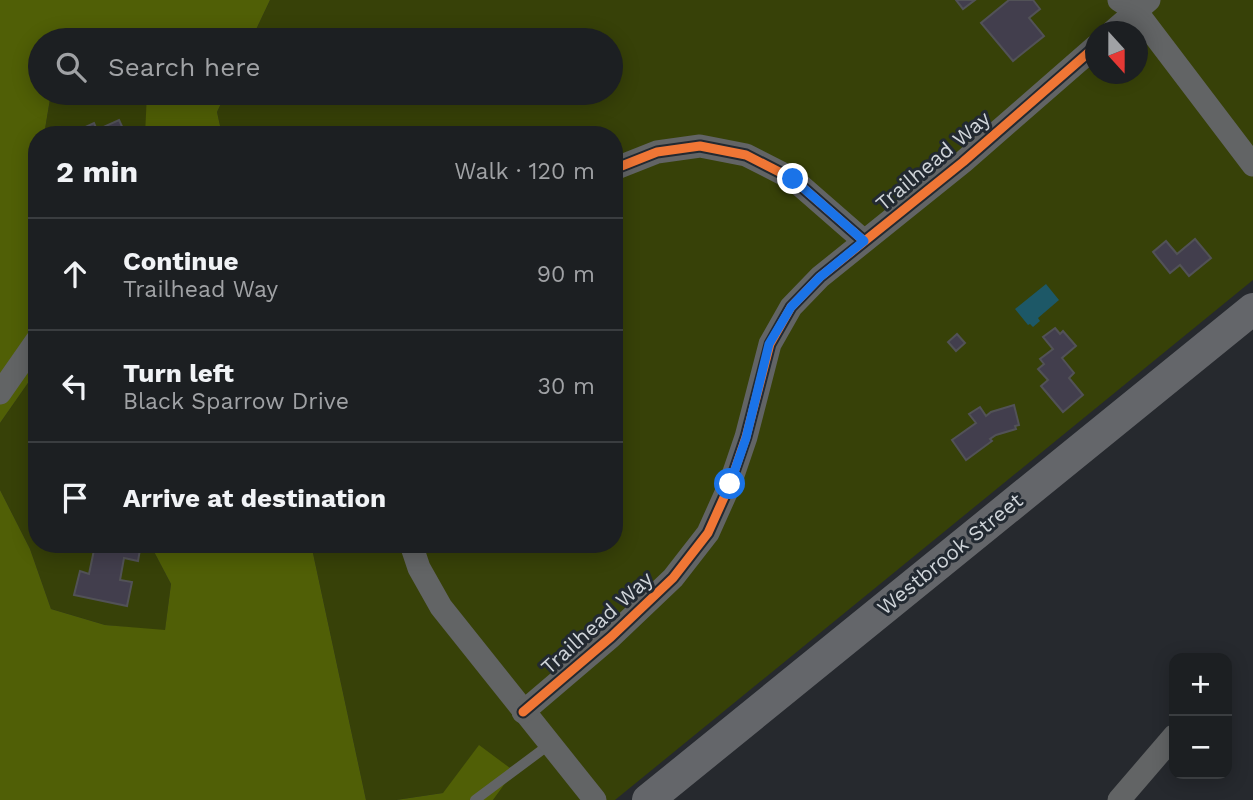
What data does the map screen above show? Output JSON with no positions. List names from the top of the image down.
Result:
{
  "streets": {
    "main road": ["Westbrook Street"],
    "street": ["Trailhead Way"]
  },
  "north": "bottom",
  "page": {
    "search": "Search here",
    "heading": ["2 min", "Walk · 120 m"],
    "list": [
      ["Continue", "Trailhead Way", "90 m"],
      ["Turn left", "Black Sparrow Drive", "30 m"],
      "Arrive at destination"
    ],
    "map_buttons": ["+", "−"]
  }
}
